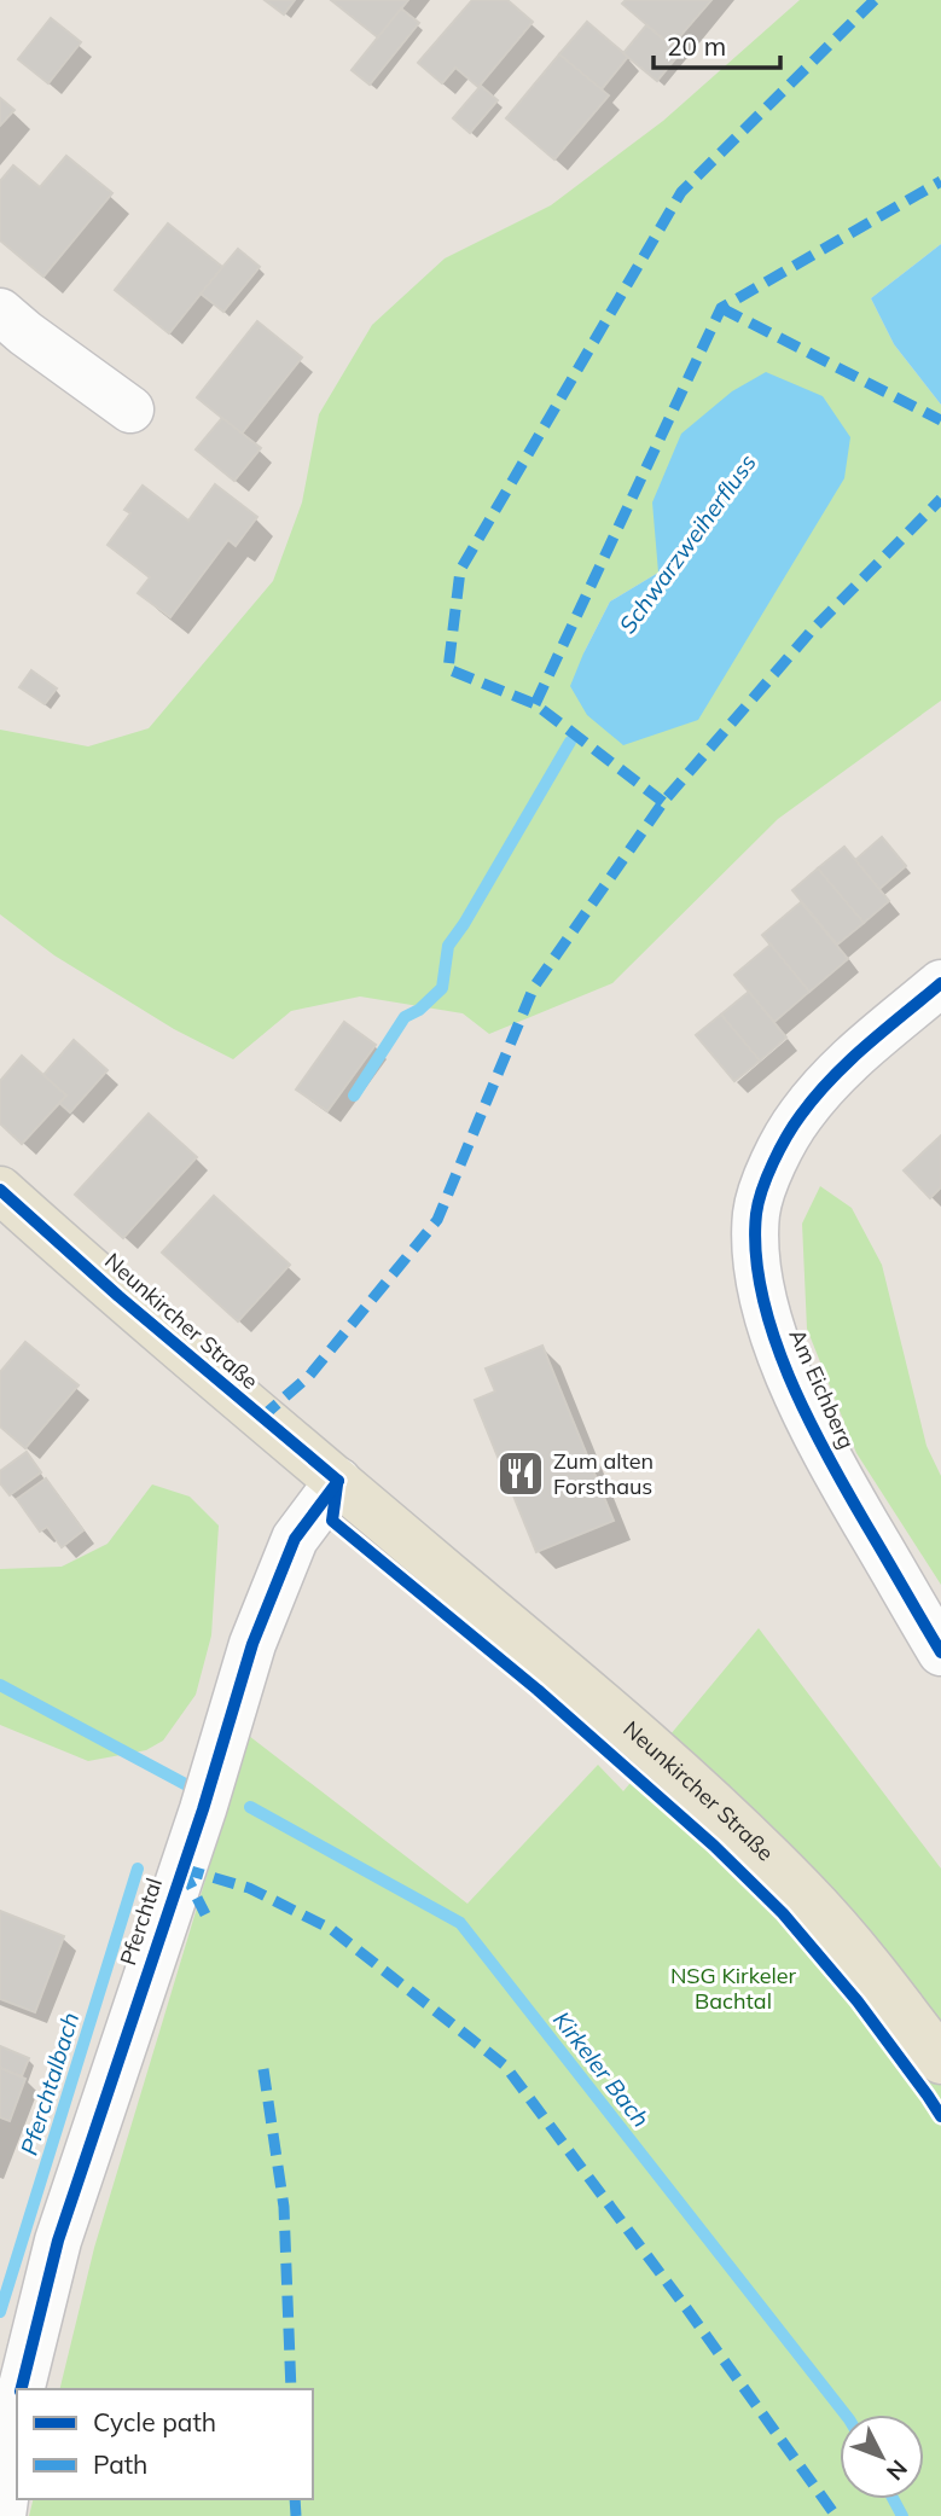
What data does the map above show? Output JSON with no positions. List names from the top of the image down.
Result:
{
  "streets": {
    "main road": ["Neunkircher Straße"],
    "street": ["Am Eichberg", "Pferchtal"]
  },
  "crossings": [
    ["Neunkircher Straße", "Pferchtal"]
  ],
  "water": ["Schwarzweiherfluss", "Kirkeler Bach", "Pferchtalbach"],
  "parks": ["NSG Kirkeler Bachtal"],
  "places": {
    "restaurant": ["Zum alten Forsthaus"]
  },
  "legend": ["Cycle path", "Path"],
  "scale_bar": "20 m",
  "north": "bottom right"
}
